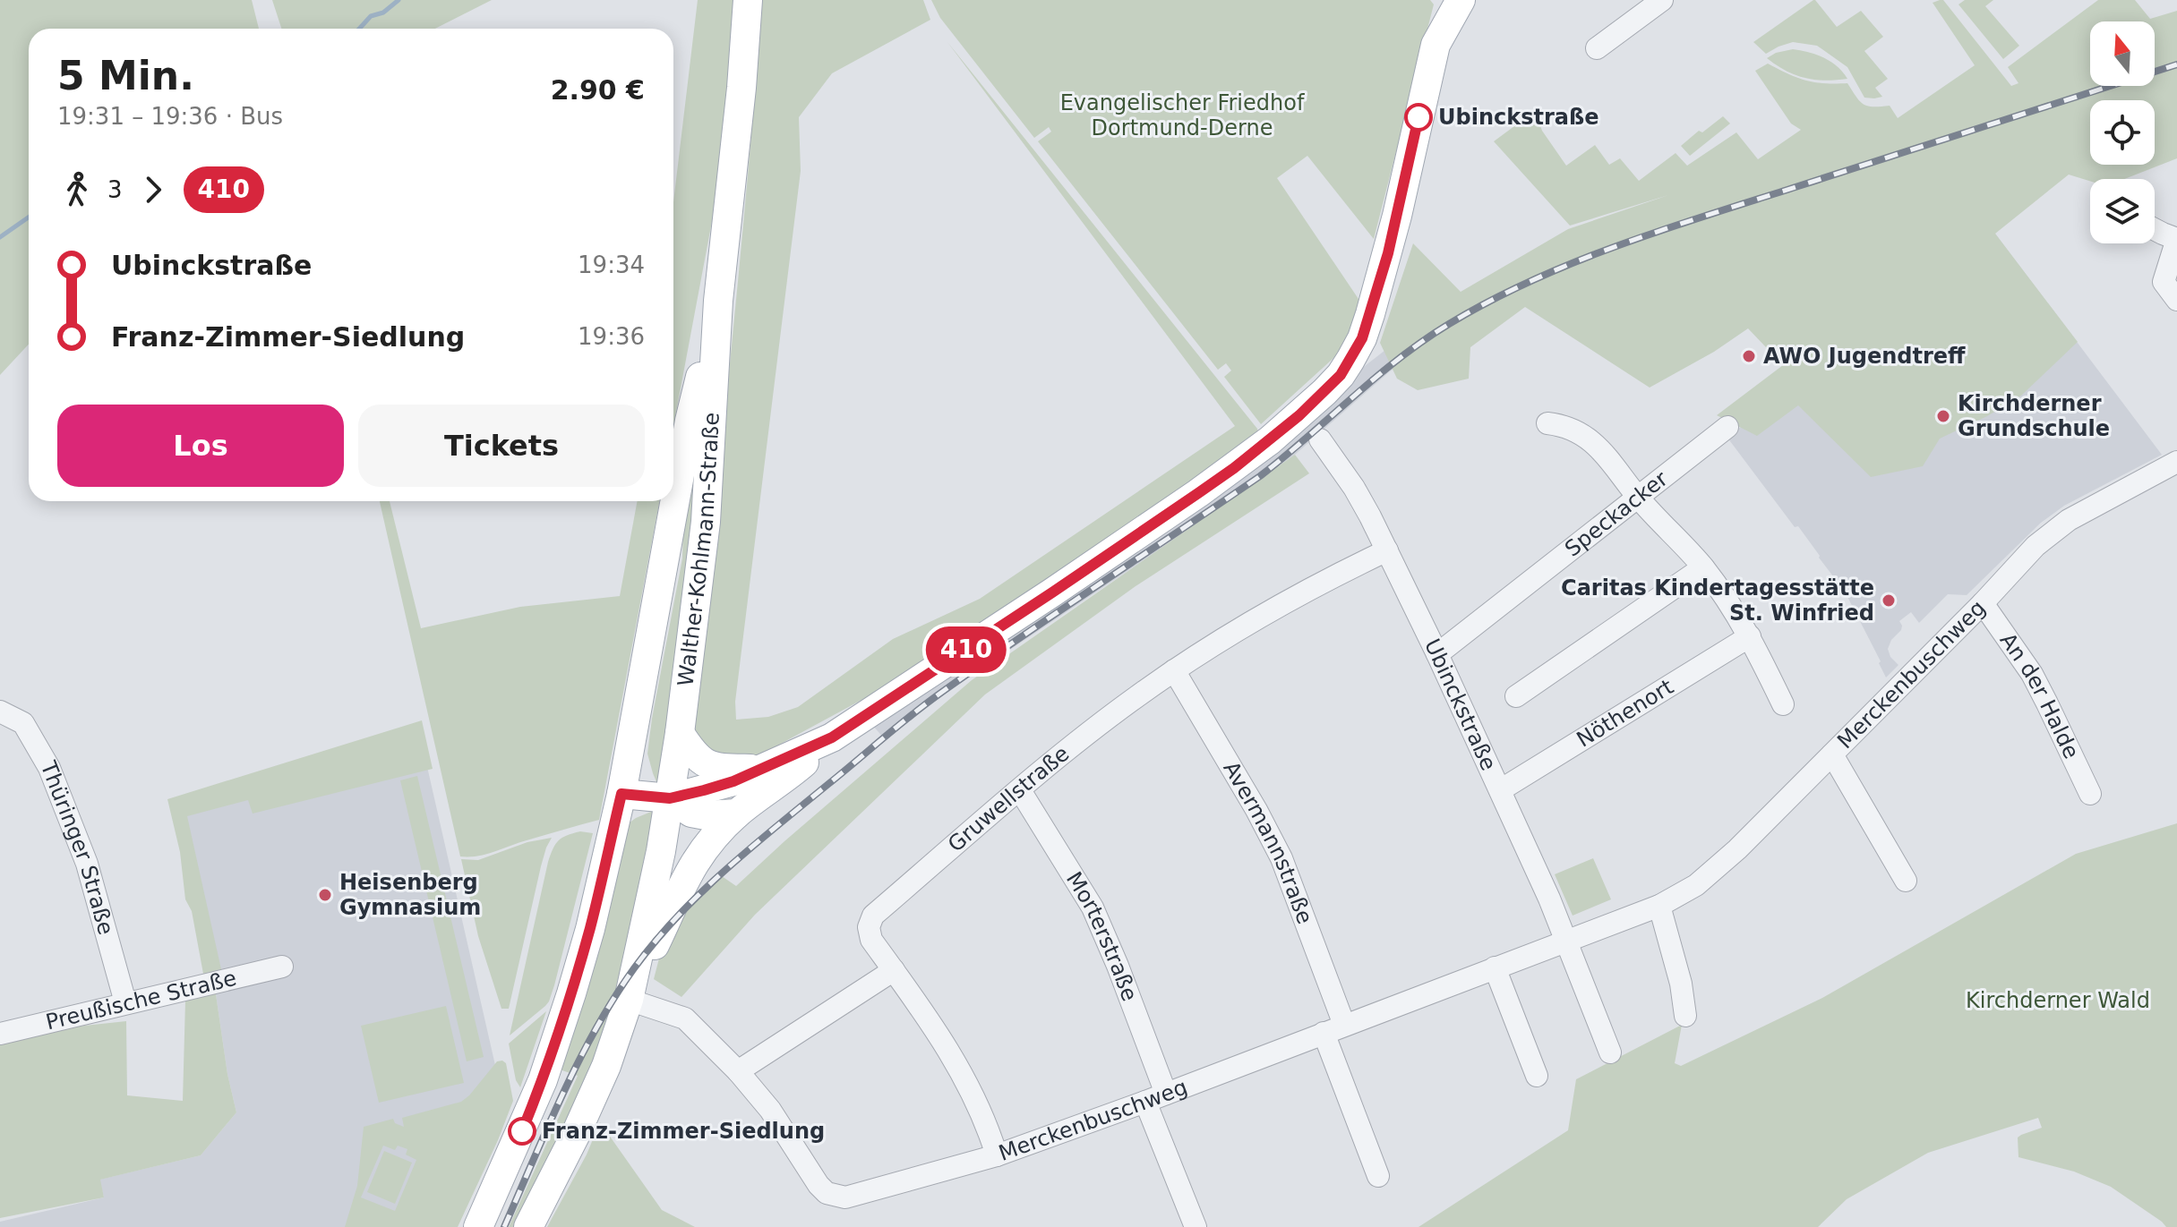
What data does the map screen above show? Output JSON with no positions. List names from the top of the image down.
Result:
{
  "streets": {
    "main road": ["Walther-Kohlmann-Straße"],
    "street": [
      "Speckacker",
      "Merckenbuschweg",
      "An der Halde",
      "Ubinckstraße",
      "Nöthenort",
      "Gruwellstraße",
      "Avermannstraße",
      "Thüringer Straße",
      "Morterstraße",
      "Preußische Straße"
    ]
  },
  "crossings": [
    ["Speckacker", "Ubinckstraße"],
    ["Walther-Kohlmann-Straße", "Merckenbuschweg"],
    ["Merckenbuschweg", "An der Halde"],
    ["Merckenbuschweg", "Ubinckstraße"],
    ["Merckenbuschweg", "Gruwellstraße"],
    ["Merckenbuschweg", "Avermannstraße"],
    ["Merckenbuschweg", "Morterstraße"],
    ["Ubinckstraße", "Nöthenort"],
    ["Ubinckstraße", "Gruwellstraße"],
    ["Gruwellstraße", "Avermannstraße"],
    ["Gruwellstraße", "Morterstraße"],
    ["Thüringer Straße", "Preußische Straße"]
  ],
  "parks": ["Evangelischer Friedhof Dortmund-Derne", "Kirchderner Wald"],
  "places": [
    "Ubinckstraße",
    "AWO Jugendtreff",
    "Kirchderner Grundschule",
    "Caritas Kindertagesstätte St. Winfried",
    "Heisenberg Gymnasium",
    "Franz-Zimmer-Siedlung"
  ],
  "lines": ["bus line 410"],
  "north": "top",
  "page": {
    "on_map": "410",
    "heading": ["5 Min.", "19:31 – 19:36 · Bus", "2.90 €"],
    "legs": ["3", "410"],
    "list": [
      {
        "name": "Ubinckstraße",
        "value": "19:34"
      },
      {
        "name": "Franz-Zimmer-Siedlung",
        "value": "19:36"
      }
    ],
    "buttons": ["Los", "Tickets"]
  }
}
